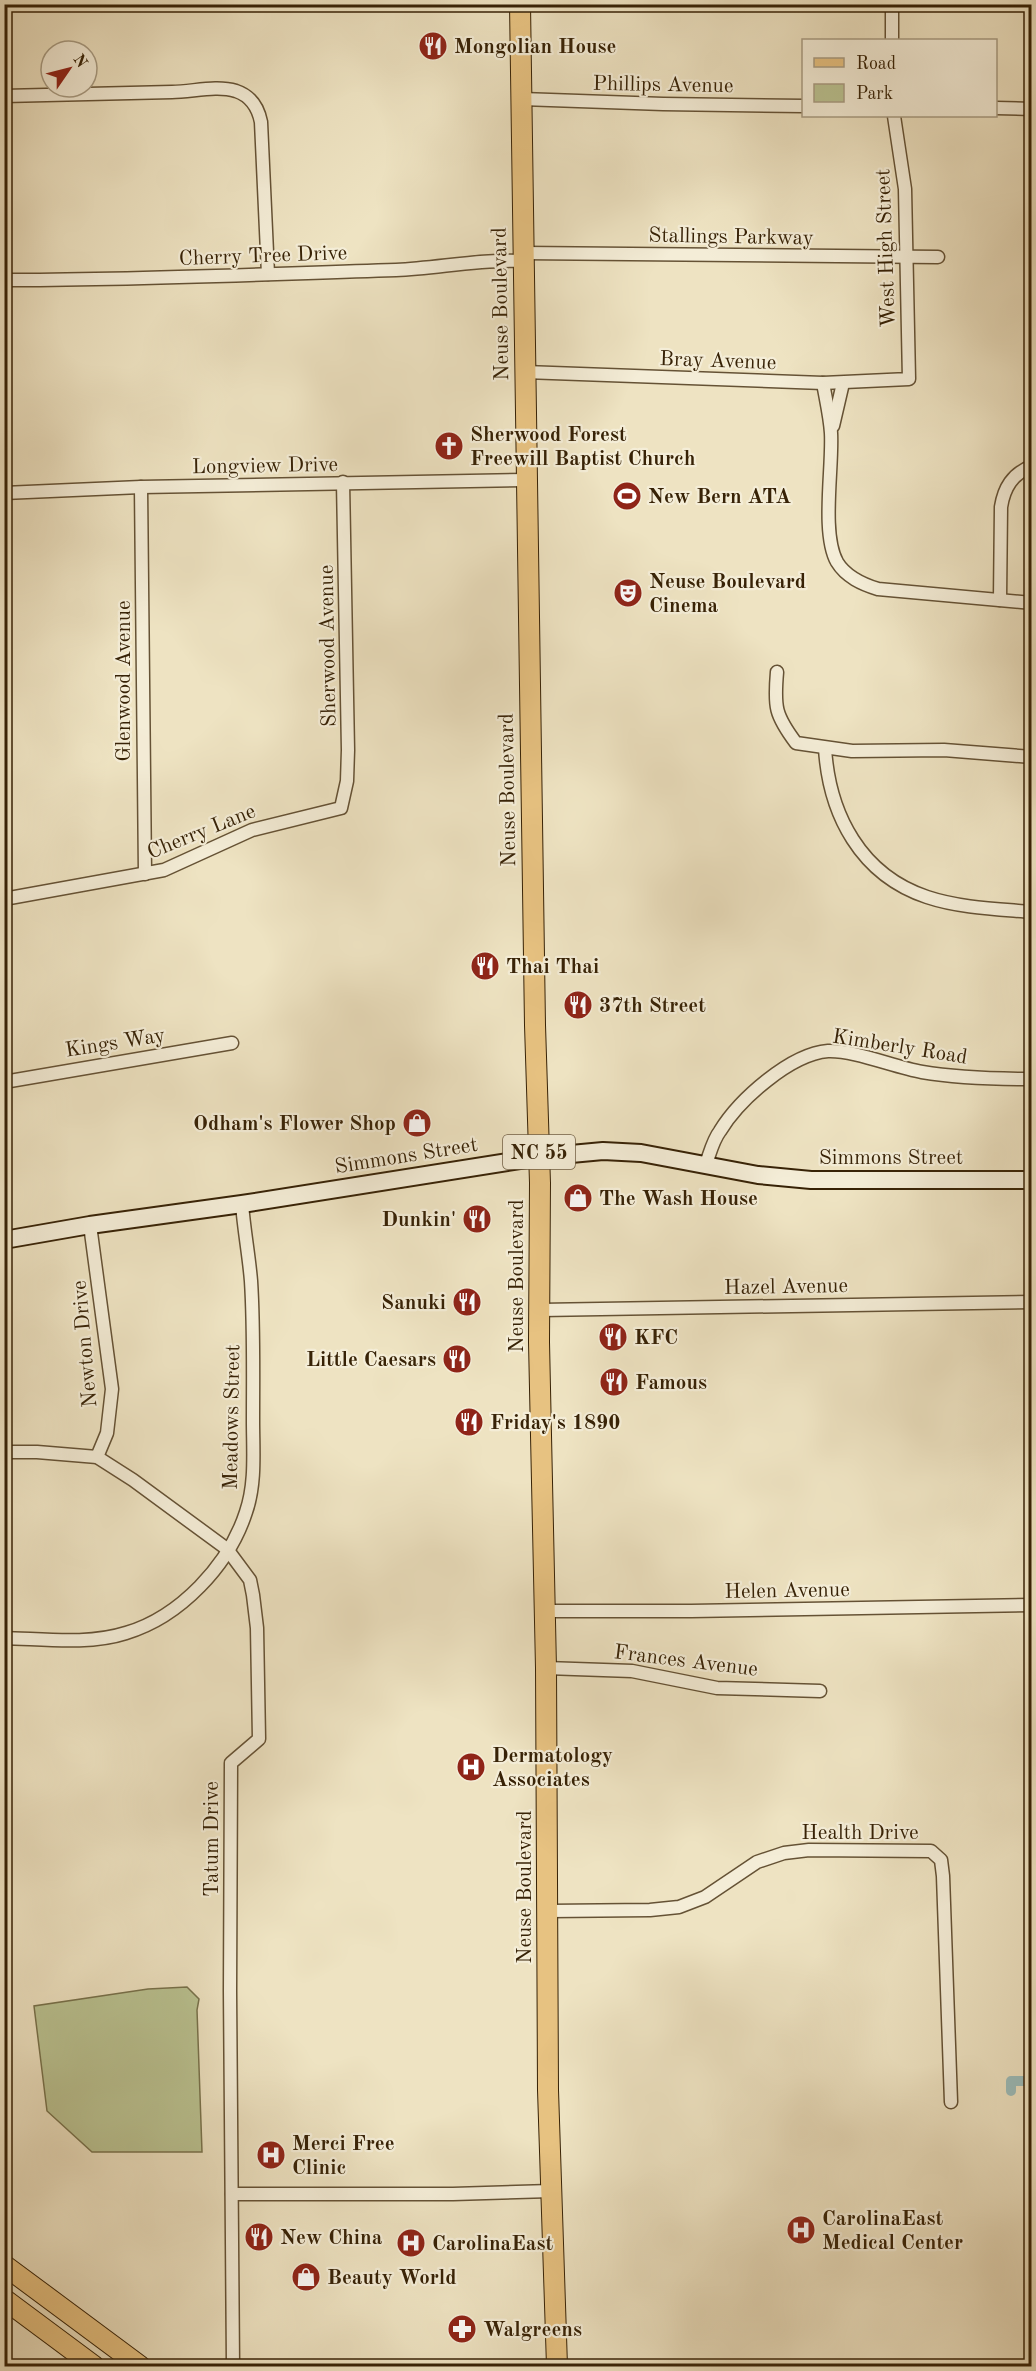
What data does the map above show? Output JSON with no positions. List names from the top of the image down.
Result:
{
  "streets": {
    "main road": ["Neuse Boulevard", "NC 55"],
    "street": [
      "Phillips Avenue",
      "Stallings Parkway",
      "West High Street",
      "Cherry Tree Drive",
      "Bray Avenue",
      "Longview Drive",
      "Sherwood Avenue",
      "Glenwood Avenue",
      "Cherry Lane",
      "Kings Way",
      "Kimberly Road",
      "Simmons Street",
      "Hazel Avenue",
      "Newton Drive",
      "Meadows Street",
      "Helen Avenue",
      "Frances Avenue",
      "Health Drive",
      "Tatum Drive"
    ]
  },
  "crossings": [
    ["Phillips Avenue", "Neuse Boulevard"],
    ["Stallings Parkway", "West High Street"],
    ["Stallings Parkway", "Cherry Tree Drive"],
    ["Stallings Parkway", "Neuse Boulevard"],
    ["West High Street", "Bray Avenue"],
    ["Cherry Tree Drive", "Neuse Boulevard"],
    ["Neuse Boulevard", "Bray Avenue"],
    ["Neuse Boulevard", "Longview Drive"],
    ["Neuse Boulevard", "Simmons Street"],
    ["Neuse Boulevard", "Hazel Avenue"],
    ["Neuse Boulevard", "Helen Avenue"],
    ["Neuse Boulevard", "Frances Avenue"],
    ["Neuse Boulevard", "Health Drive"],
    ["Longview Drive", "Sherwood Avenue"],
    ["Longview Drive", "Glenwood Avenue"],
    ["Sherwood Avenue", "Cherry Lane"],
    ["Glenwood Avenue", "Cherry Lane"],
    ["Kimberly Road", "Simmons Street"],
    ["Simmons Street", "Newton Drive"],
    ["Simmons Street", "Meadows Street"],
    ["Newton Drive", "Tatum Drive"],
    ["Meadows Street", "Tatum Drive"]
  ],
  "places": {
    "restaurant": [
      "Mongolian House",
      "Thai Thai",
      "37th Street",
      "Dunkin'",
      "Sanuki",
      "KFC",
      "Little Caesars",
      "Famous",
      "Friday's 1890",
      "New China"
    ],
    "church": ["Sherwood Forest Freewill Baptist Church"],
    "sports": ["New Bern ATA"],
    "theatre": ["Neuse Boulevard Cinema"],
    "shop": ["Odham's Flower Shop", "The Wash House", "Beauty World"],
    "hospital": [
      "Dermatology Associates",
      "Merci Free Clinic",
      "CarolinaEast Medical Center",
      "CarolinaEast"
    ],
    "pharmacy": ["Walgreens"]
  },
  "legend": ["Road", "Park"],
  "north": "top right"
}
